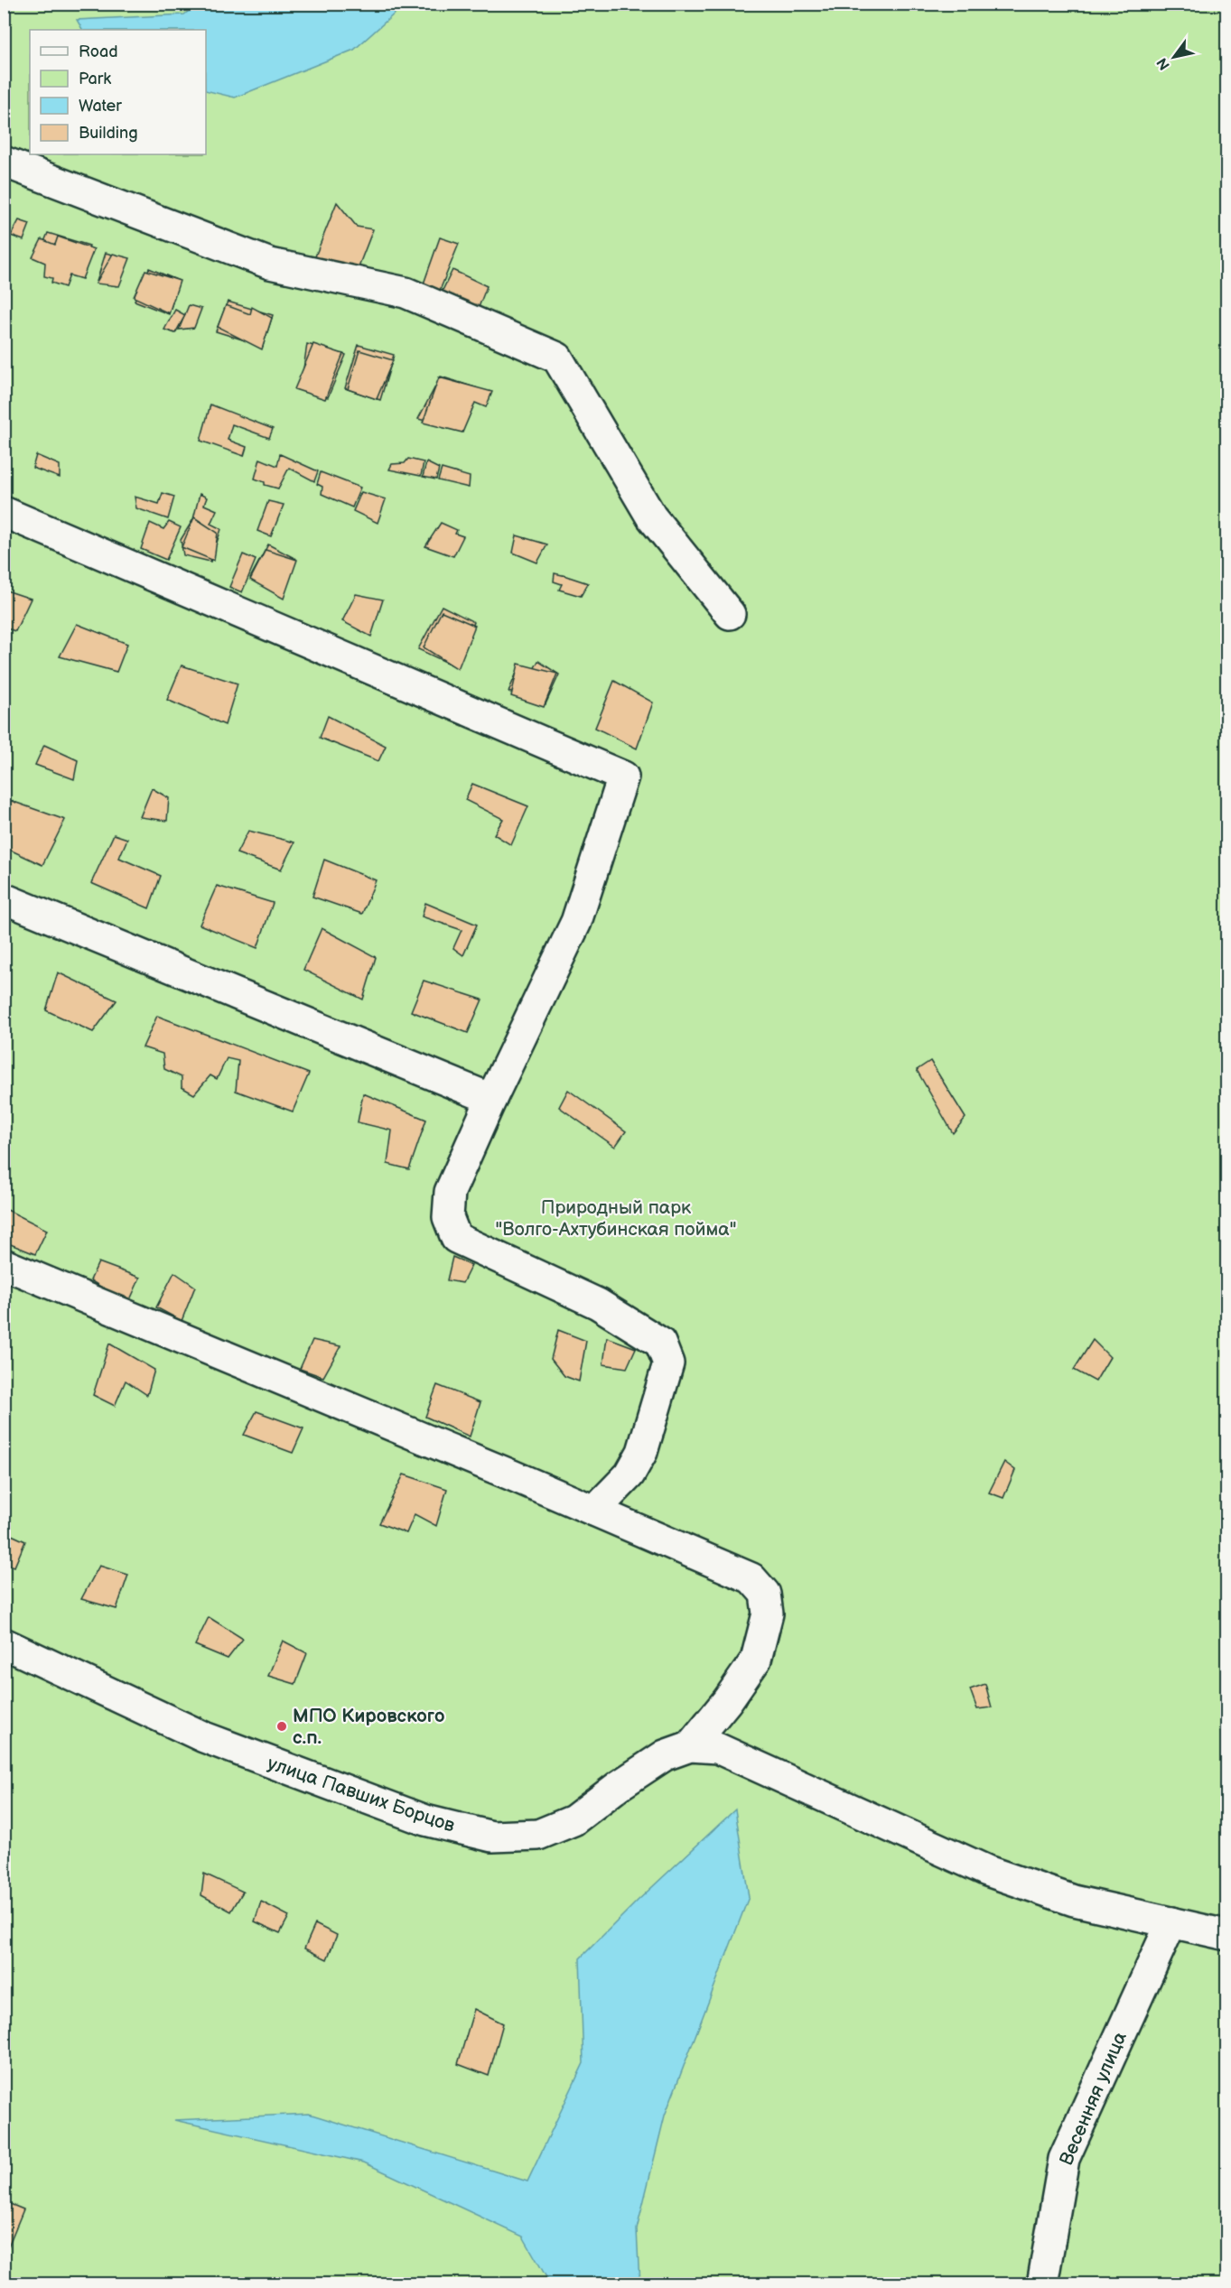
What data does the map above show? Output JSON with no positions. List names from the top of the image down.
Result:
{
  "streets": {
    "street": ["улица Павших Борцов", "Весенняя улица"]
  },
  "parks": ["Природный парк \"Волго-Ахтубинская пойма\""],
  "places": ["МПО Кировского с.п."],
  "legend": [
    "Road",
    "Park",
    "Water",
    "Building"
  ],
  "north": "bottom left"
}
